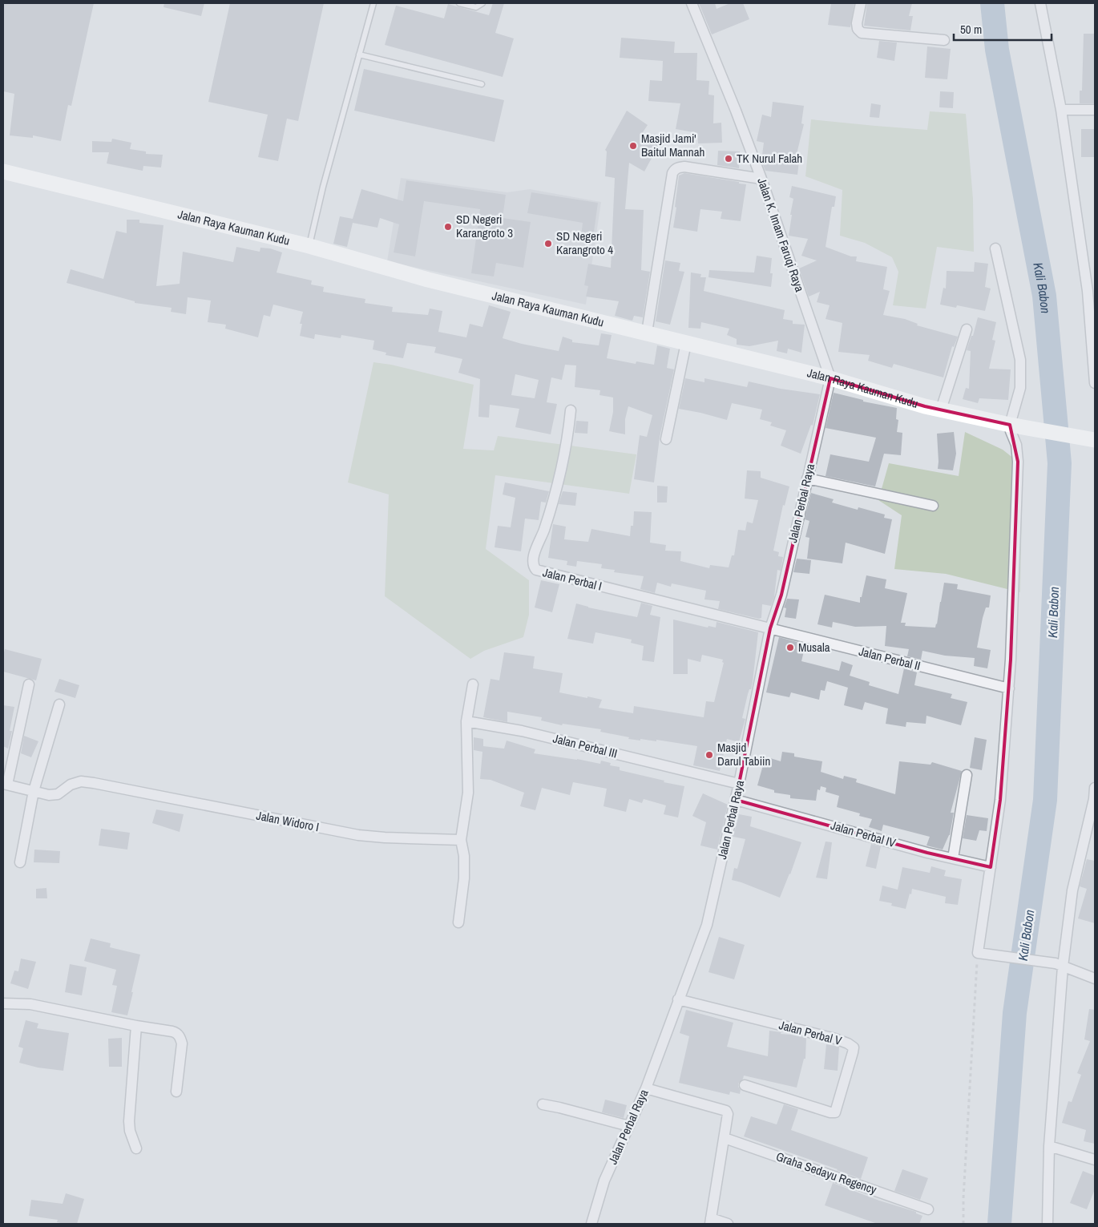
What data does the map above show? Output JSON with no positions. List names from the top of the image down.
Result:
{
  "streets": {
    "street": [
      "Jalan Raya Kauman Kudu",
      "Jalan K. Imam Faruqi Raya",
      "Jalan Perbal Raya",
      "Jalan Perbal I",
      "Jalan Perbal II",
      "Jalan Perbal III",
      "Jalan Widoro I",
      "Jalan Perbal IV",
      "Jalan Perbal V",
      "Graha Sedayu Regency"
    ]
  },
  "crossings": [
    ["Jalan Raya Kauman Kudu", "Jalan K. Imam Faruqi Raya"],
    ["Jalan Raya Kauman Kudu", "Jalan Perbal Raya"],
    ["Jalan K. Imam Faruqi Raya", "Jalan Perbal Raya"],
    ["Jalan Perbal Raya", "Jalan Perbal I"],
    ["Jalan Perbal Raya", "Jalan Perbal II"],
    ["Jalan Perbal Raya", "Jalan Perbal III"],
    ["Jalan Perbal Raya", "Jalan Perbal IV"],
    ["Jalan Perbal Raya", "Jalan Perbal V"],
    ["Jalan Perbal I", "Jalan Perbal II"]
  ],
  "water": ["Kali Babon"],
  "places": [
    "Masjid Jami' Baitul Mannah",
    "TK Nurul Falah",
    "SD Negeri Karangroto 3",
    "SD Negeri Karangroto 4",
    "Musala",
    "Masjid Darul Tabiin"
  ],
  "scale_bar": "50 m"
}
